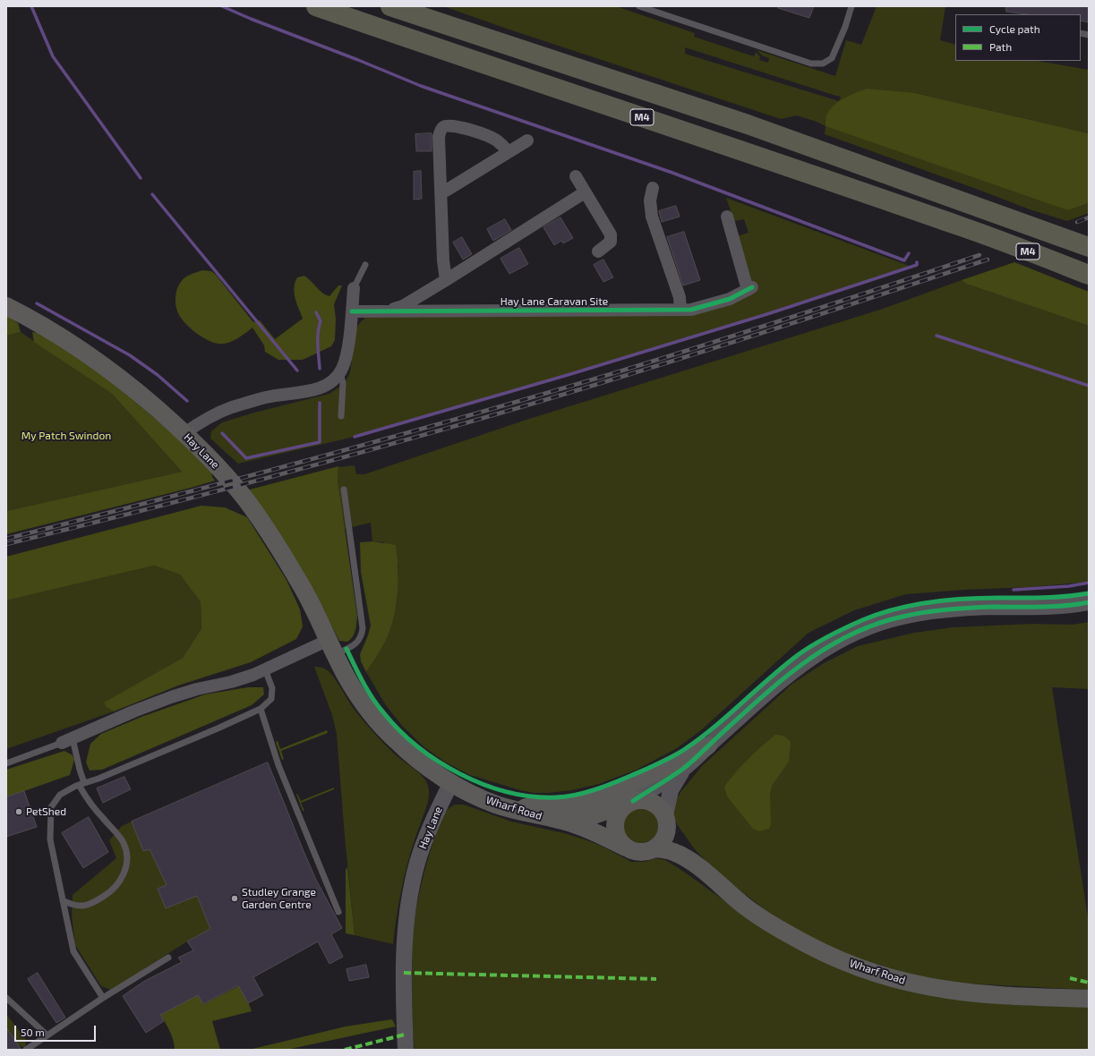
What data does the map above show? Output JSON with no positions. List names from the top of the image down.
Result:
{
  "streets": {
    "highway": ["M4"],
    "main road": ["Hay Lane", "Wharf Road"],
    "street": ["Hay Lane Caravan Site"]
  },
  "crossings": [
    ["Hay Lane", "Wharf Road"]
  ],
  "parks": ["My Patch Swindon"],
  "places": ["PetShed", "Studley Grange Garden Centre"],
  "legend": ["Cycle path", "Path"],
  "scale_bar": "50 m"
}
